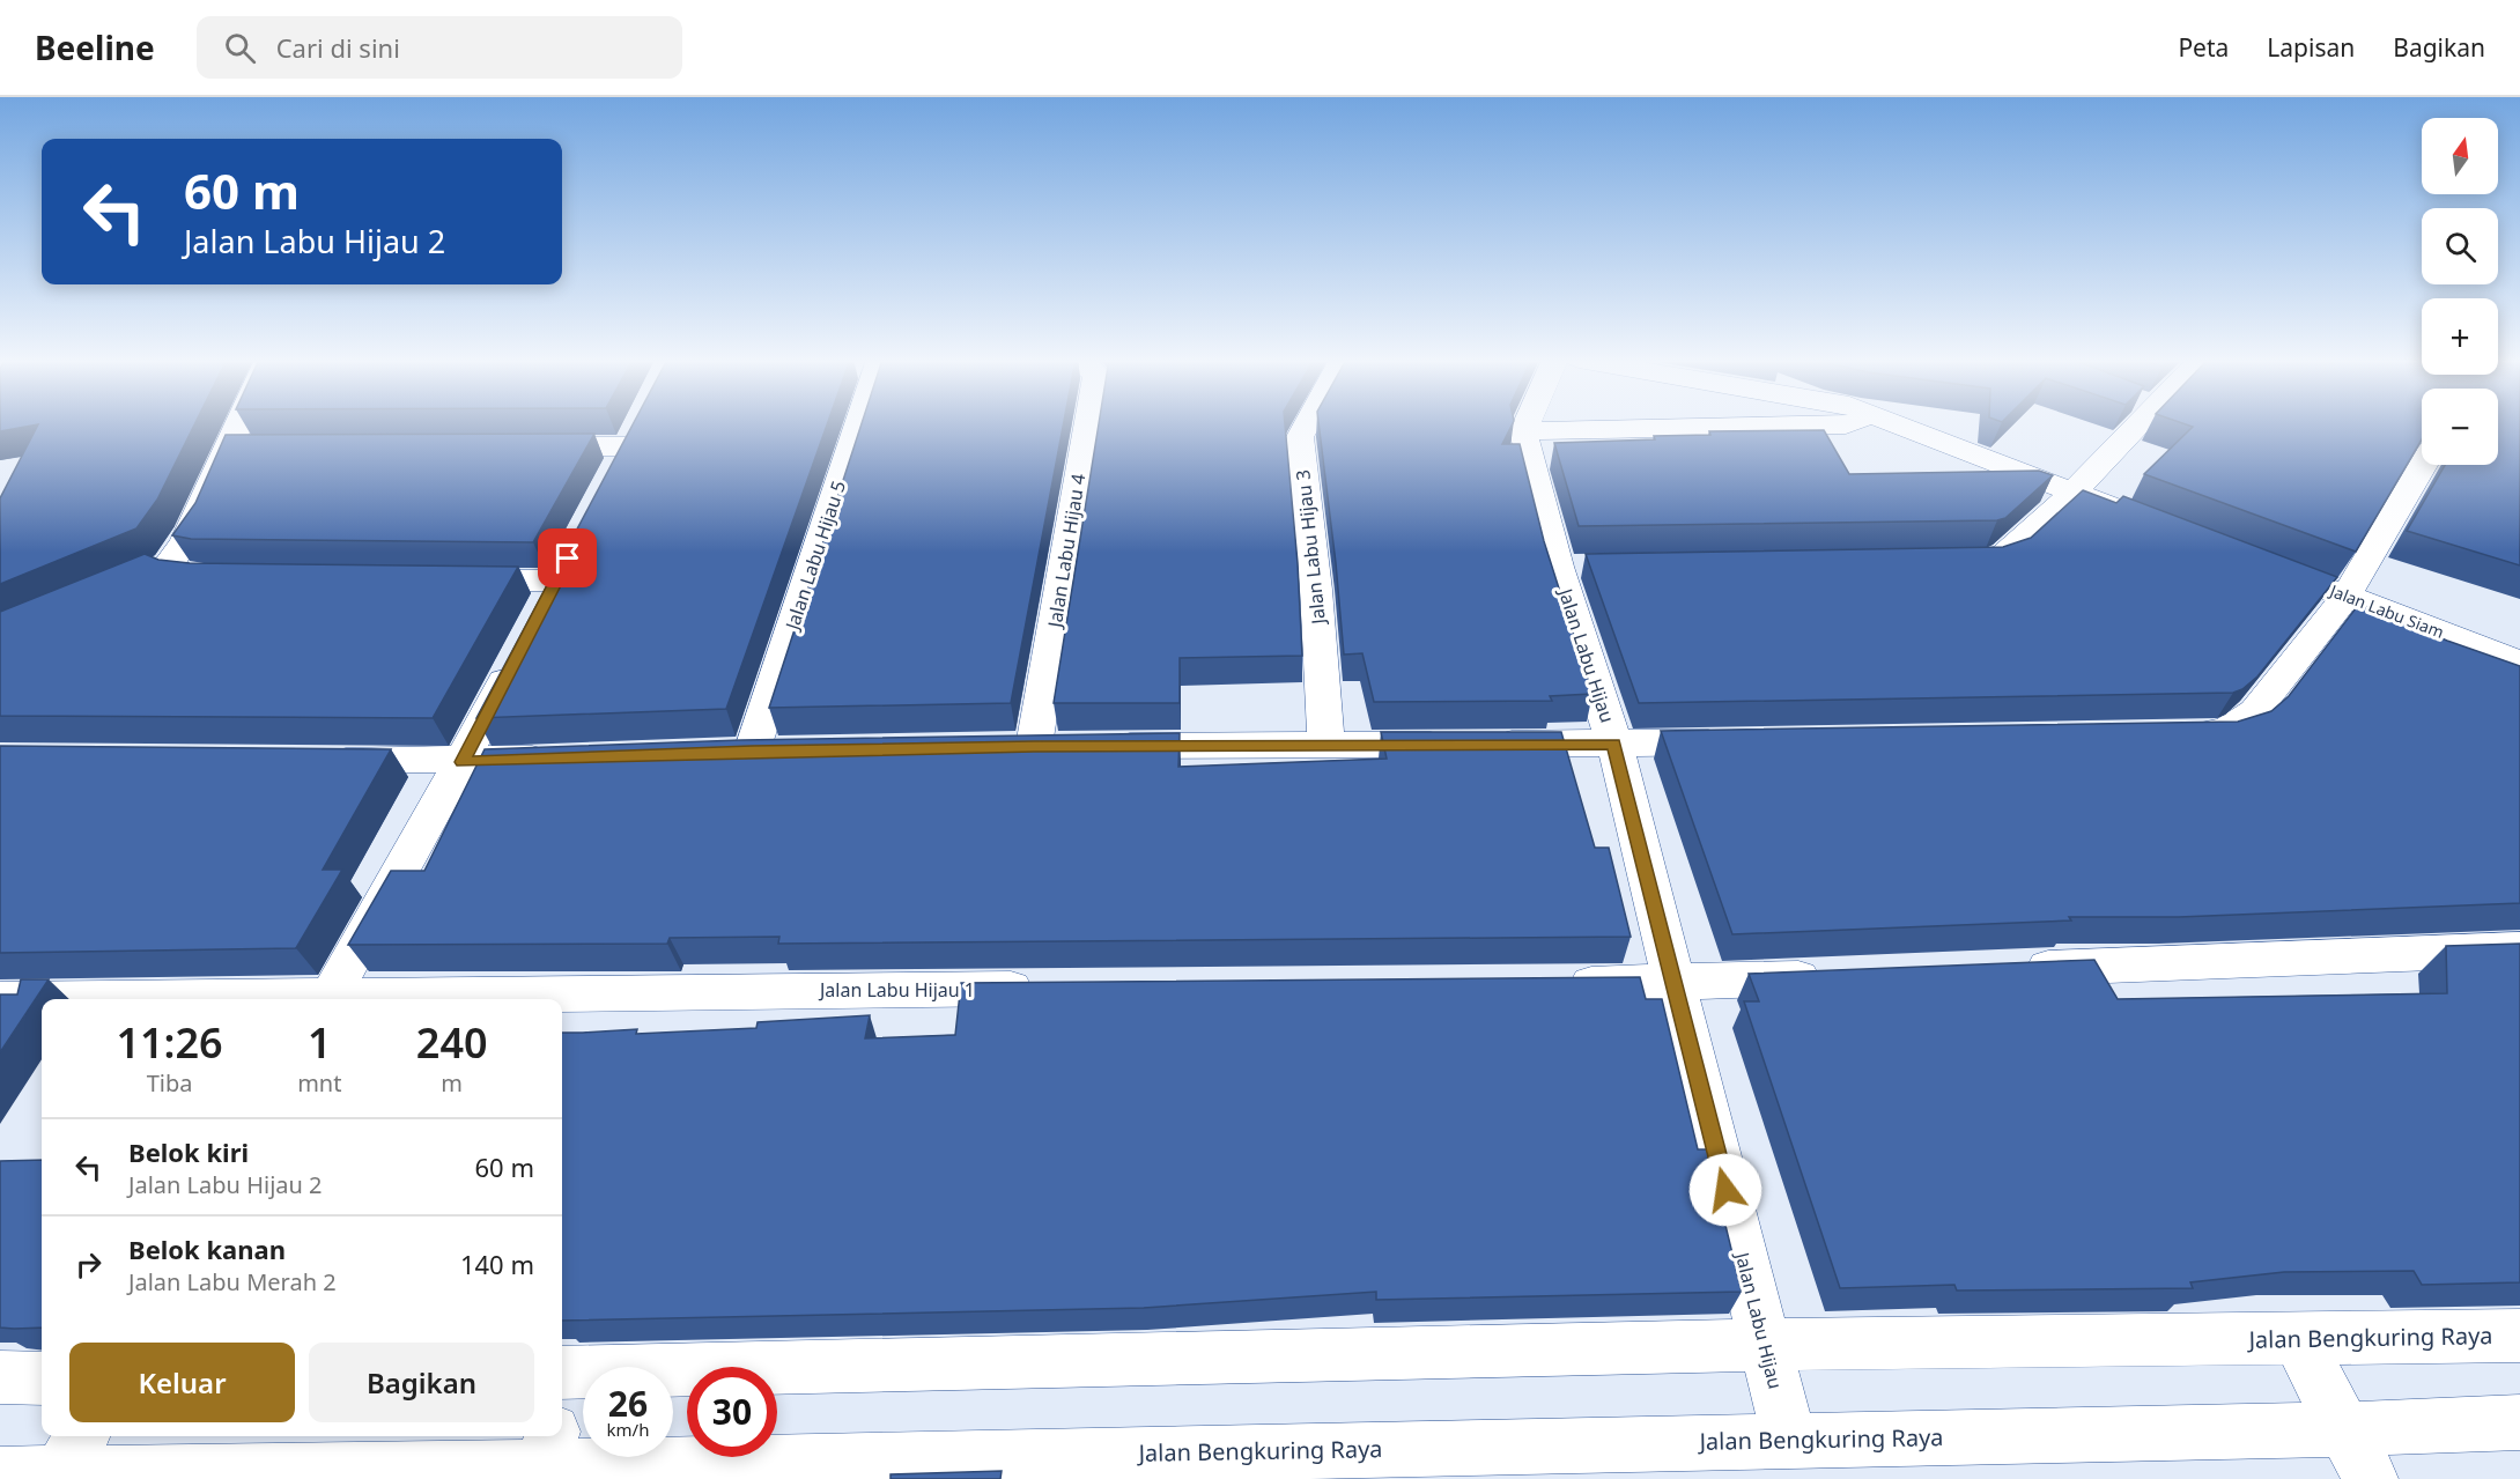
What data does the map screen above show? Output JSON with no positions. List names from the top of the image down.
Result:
{
  "streets": {
    "street": [
      "Jalan Labu Hijau 3",
      "Jalan Labu Hijau 4",
      "Jalan Labu Hijau 5",
      "Jalan Labu Siam",
      "Jalan Labu Hijau",
      "Jalan Labu Hijau 1",
      "Jalan Bengkuring Raya"
    ]
  },
  "crossings": [
    ["Jalan Labu Hijau", "Jalan Bengkuring Raya"]
  ],
  "north": "top",
  "page": {
    "header": "Beeline",
    "search": "Cari di sini",
    "nav": ["Peta", "Lapisan", "Bagikan"],
    "map_buttons": ["+", "−"],
    "turn": ["60 m", "Jalan Labu Hijau 2"],
    "eta": [
      "11:26",
      "Tiba",
      "1",
      "mnt",
      "240",
      "m"
    ],
    "list": [
      {
        "name": "Belok kiri",
        "note": "Jalan Labu Hijau 2",
        "value": "60 m"
      },
      {
        "name": "Belok kanan",
        "note": "Jalan Labu Merah 2",
        "value": "140 m"
      }
    ],
    "buttons": ["Keluar", "Bagikan"],
    "speed": "26 km/h",
    "limit": "30"
  }
}
